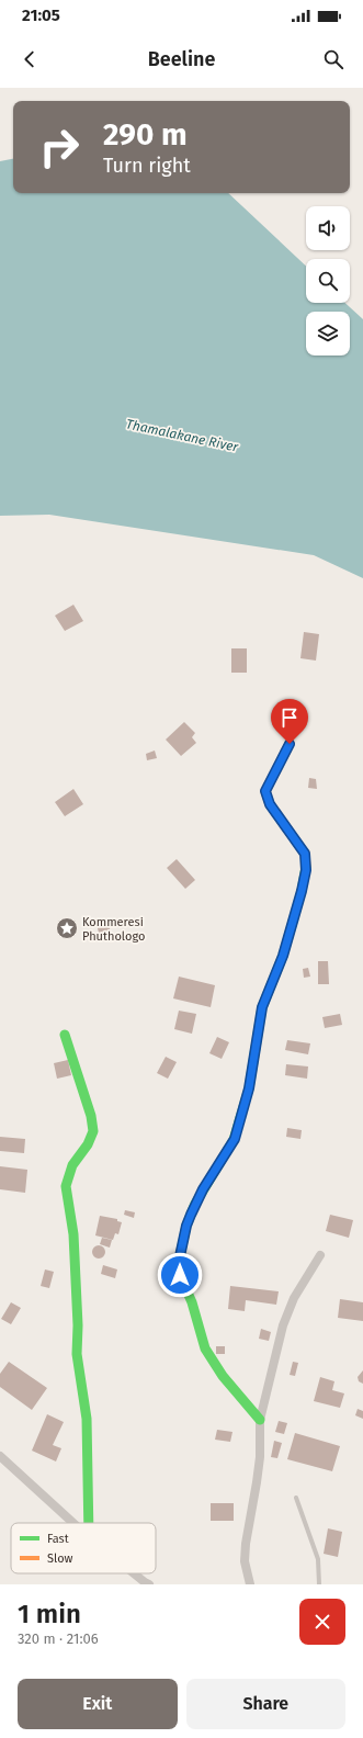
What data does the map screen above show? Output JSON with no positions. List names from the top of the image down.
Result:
{
  "water": ["Thamalakane River"],
  "places": {
    "place": ["Kommeresi Phuthologo"]
  },
  "legend": ["Fast", "Slow"],
  "page": {
    "status": "21:05",
    "header": "Beeline",
    "turn": ["290 m", "Turn right"],
    "heading": ["1 min", "320 m · 21:06"],
    "buttons": ["Exit", "Share"]
  }
}
